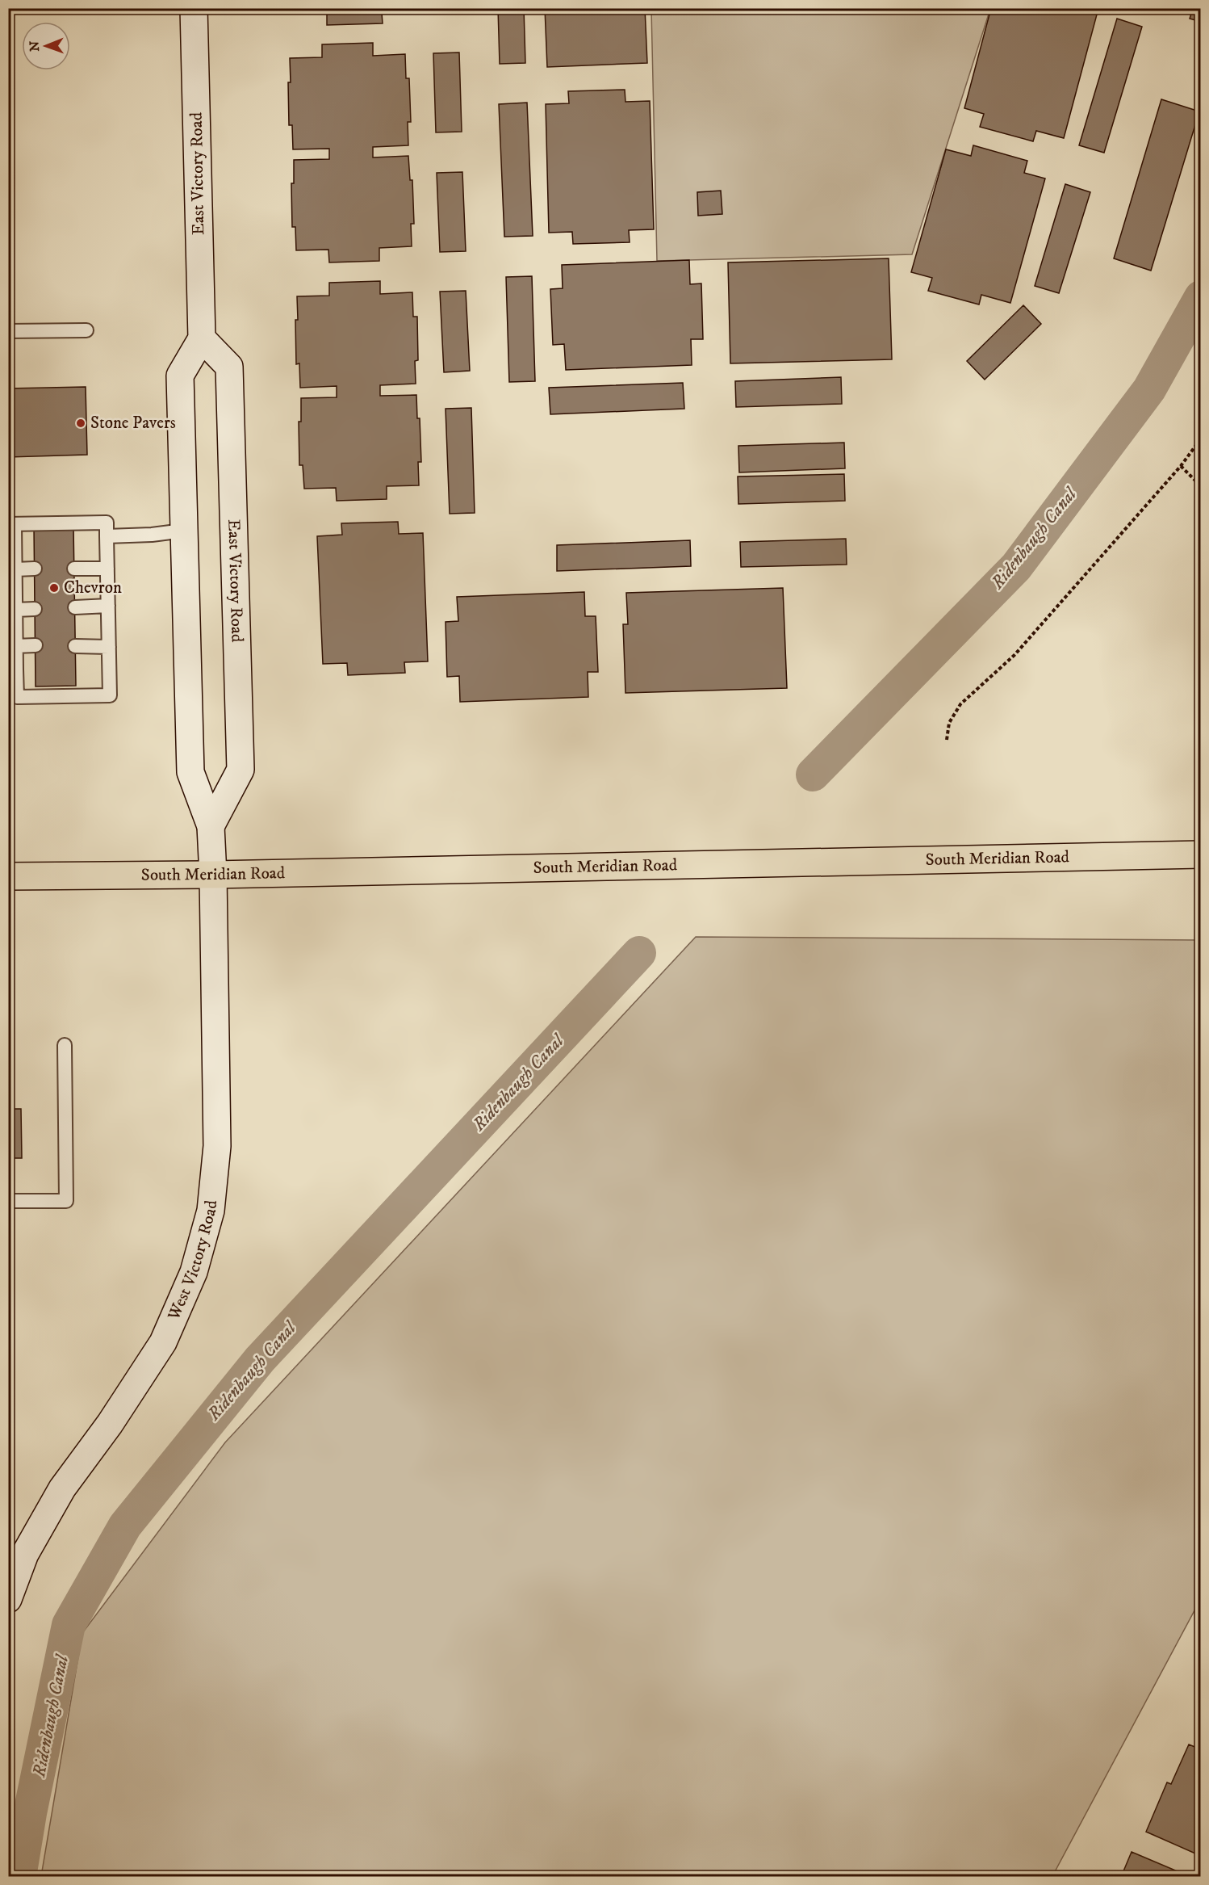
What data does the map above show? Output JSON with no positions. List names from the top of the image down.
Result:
{
  "streets": {
    "main road": ["East Victory Road", "South Meridian Road", "West Victory Road"]
  },
  "crossings": [
    ["South Meridian Road", "West Victory Road"]
  ],
  "water": ["Ridenbaugh Canal"],
  "places": ["Stone Pavers", "Chevron"],
  "north": "left"
}
